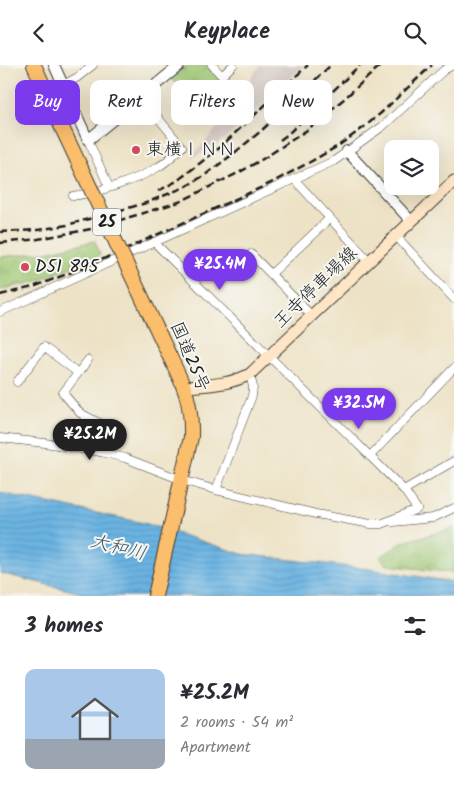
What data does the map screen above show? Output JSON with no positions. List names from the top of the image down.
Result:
{
  "streets": {
    "highway": ["25", "国道25号"],
    "main road": ["王寺停車場線"]
  },
  "crossings": [
    ["王寺停車場線", "国道25号"]
  ],
  "water": ["大和川"],
  "places": ["東横ＩＮＮ", "D51 895"],
  "page": {
    "header": "Keyplace",
    "chip": [
      "Buy",
      "Rent",
      "Filters",
      "New"
    ],
    "price": ["¥25.4M", "¥32.5M", "¥25.2M"],
    "heading": "3 homes",
    "list": [
      {
        "name": "¥25.2M",
        "note": "2 rooms · 54 m² · Apartment"
      }
    ]
  }
}
